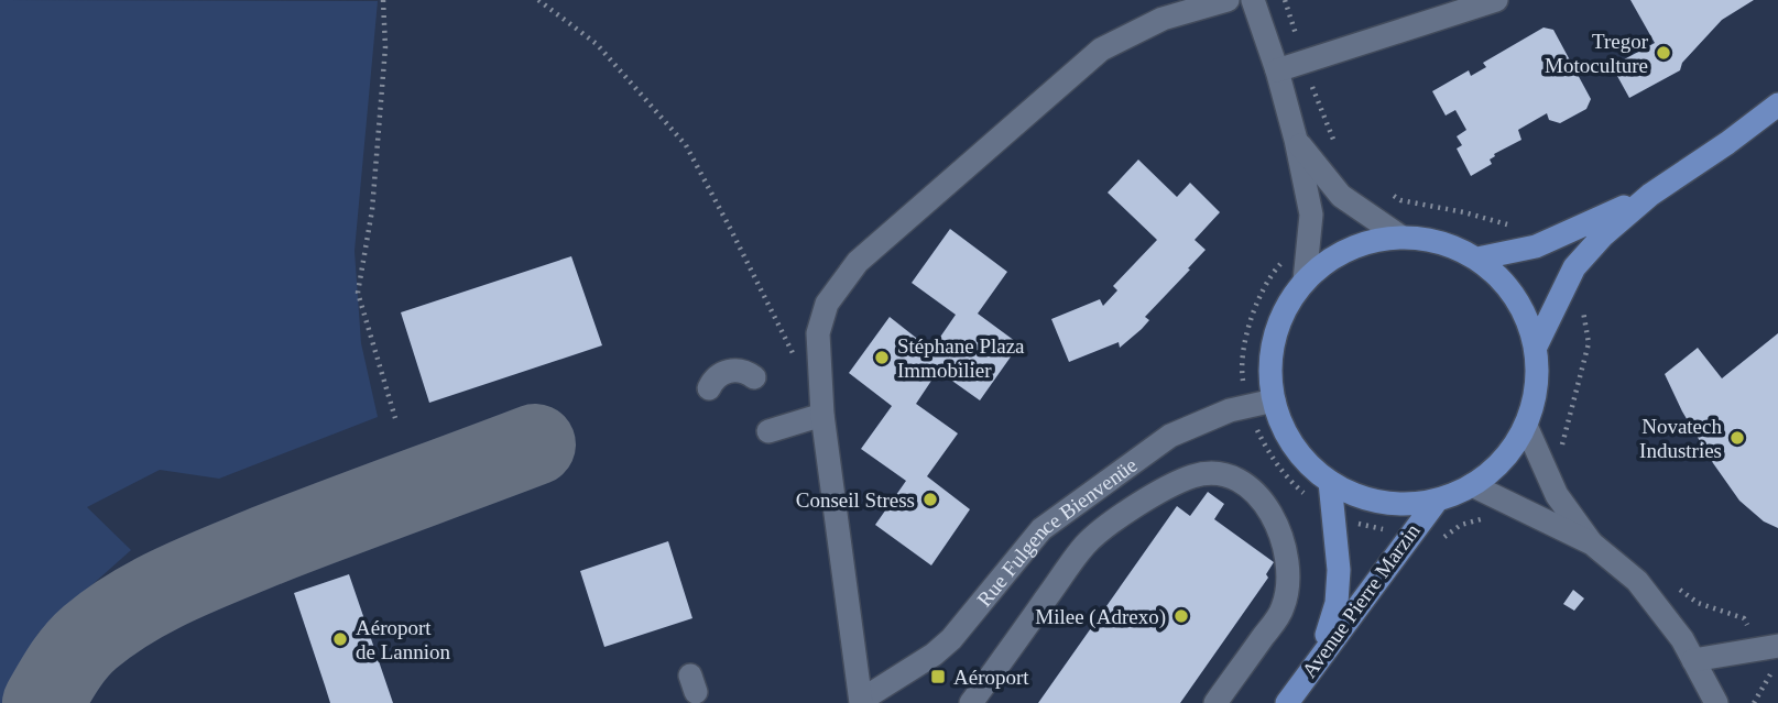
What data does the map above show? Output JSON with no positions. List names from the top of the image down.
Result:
{
  "streets": {
    "main road": ["Avenue Pierre Marzin"],
    "street": ["Rue Fulgence Bienvenüe"]
  },
  "crossings": [
    ["Rue Fulgence Bienvenüe", "Avenue Pierre Marzin"]
  ],
  "places": {
    "other": [
      "Tregor Motoculture",
      "Stéphane Plaza Immobilier",
      "Novatech Industries",
      "Conseil Stress",
      "Milee (Adrexo)",
      "Aéroport de Lannion"
    ],
    "transit": ["Aéroport"]
  }
}
